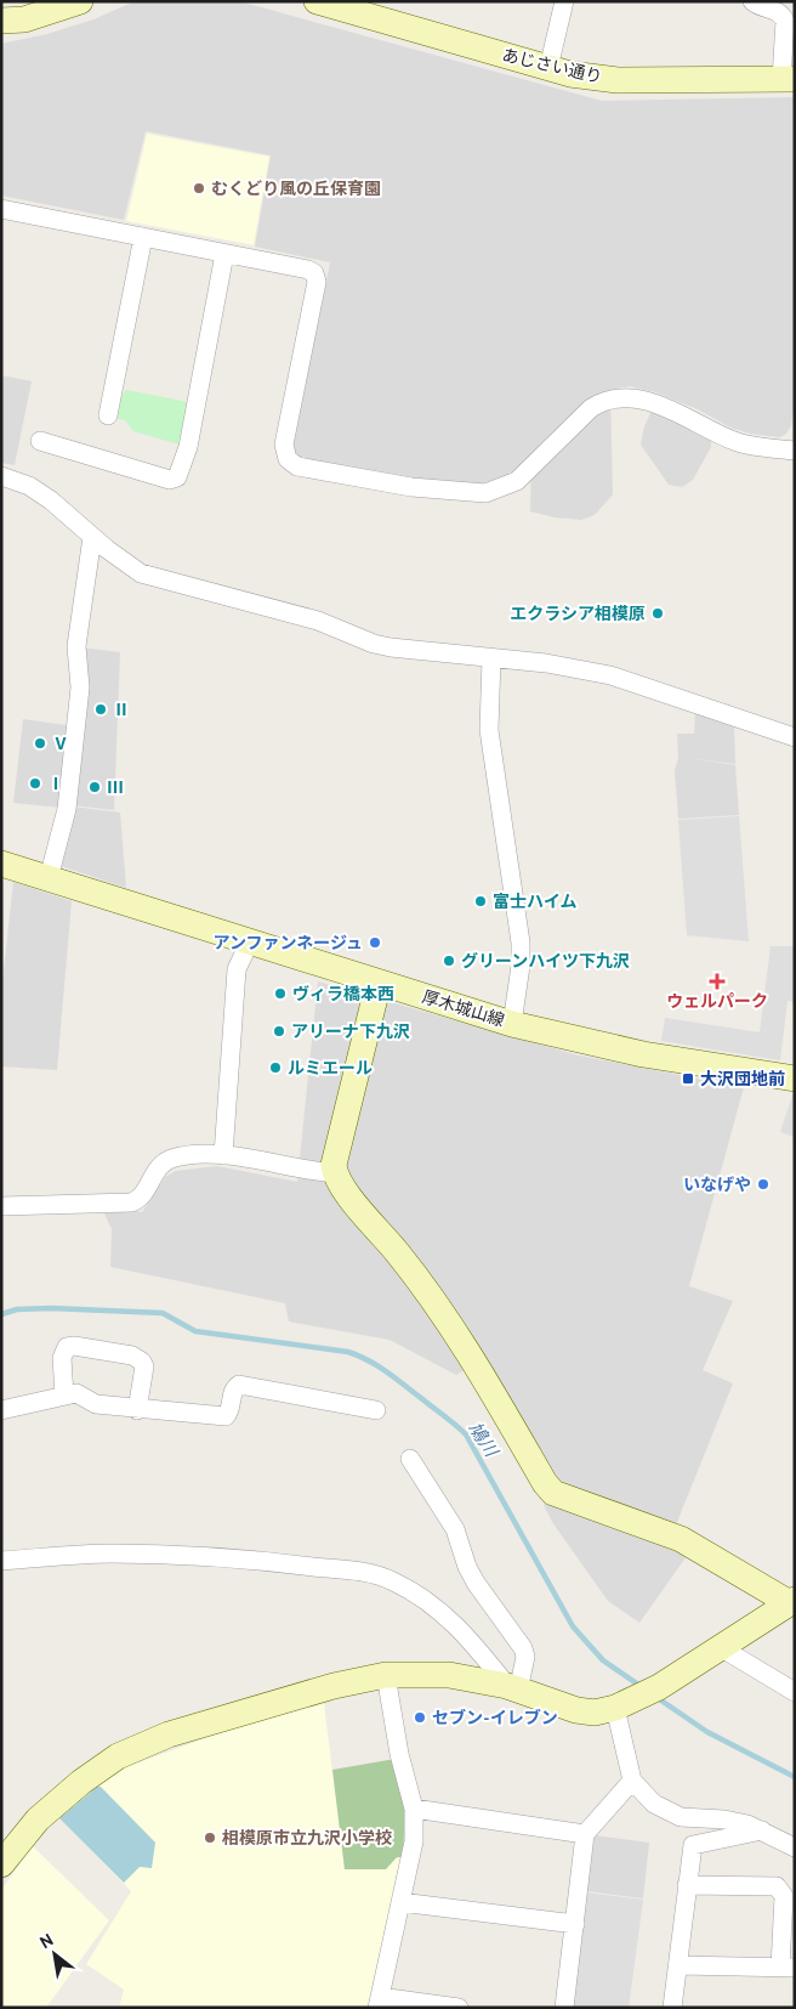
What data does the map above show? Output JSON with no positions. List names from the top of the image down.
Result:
{
  "streets": {
    "street": ["あじさい通り", "厚木城山線"]
  },
  "water": ["鳩川"],
  "places": {
    "other": [
      "むくどり風の丘保育園",
      "エクラシア相模原",
      "Ⅱ",
      "Ⅴ",
      "Ⅰ",
      "Ⅲ",
      "富士ハイム",
      "アンファンネージュ",
      "グリーンハイツ下九沢",
      "ヴィラ橋本西",
      "アリーナ下九沢",
      "ルミエール",
      "いなげや",
      "セブン-イレブン",
      "相模原市立九沢小学校"
    ],
    "health": ["ウェルパーク"],
    "transit": ["大沢団地前"]
  },
  "north": "top left"
}
